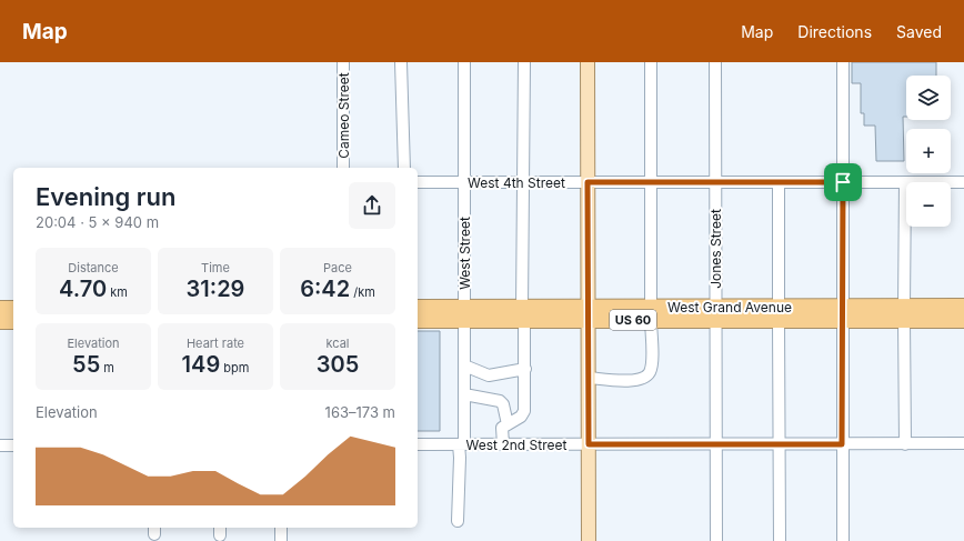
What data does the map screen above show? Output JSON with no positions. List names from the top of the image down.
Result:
{
  "streets": {
    "highway": ["West Grand Avenue", "US 60"],
    "street": [
      "Cameo Street",
      "West 4th Street",
      "Jones Street",
      "West Street",
      "West 2nd Street"
    ]
  },
  "crossings": [
    ["West 4th Street", "Jones Street"],
    ["West 4th Street", "West Street"],
    ["Jones Street", "West Grand Avenue"],
    ["Jones Street", "West 2nd Street"],
    ["West Street", "West Grand Avenue"],
    ["West Street", "West 2nd Street"]
  ],
  "page": {
    "header": "Map",
    "nav": ["Map", "Directions", "Saved"],
    "map_buttons": ["+", "−"],
    "heading": ["Evening run", "20:04 · 5 × 940 m"],
    "stats": [
      ["Distance", "4.70 km"],
      ["Time", "31:29"],
      ["Pace", "6:42 /km"],
      ["Elevation", "55 m"],
      ["Heart rate", "149 bpm"],
      ["kcal", "305"]
    ],
    "chart": ["Elevation", "163–173 m"]
  }
}
